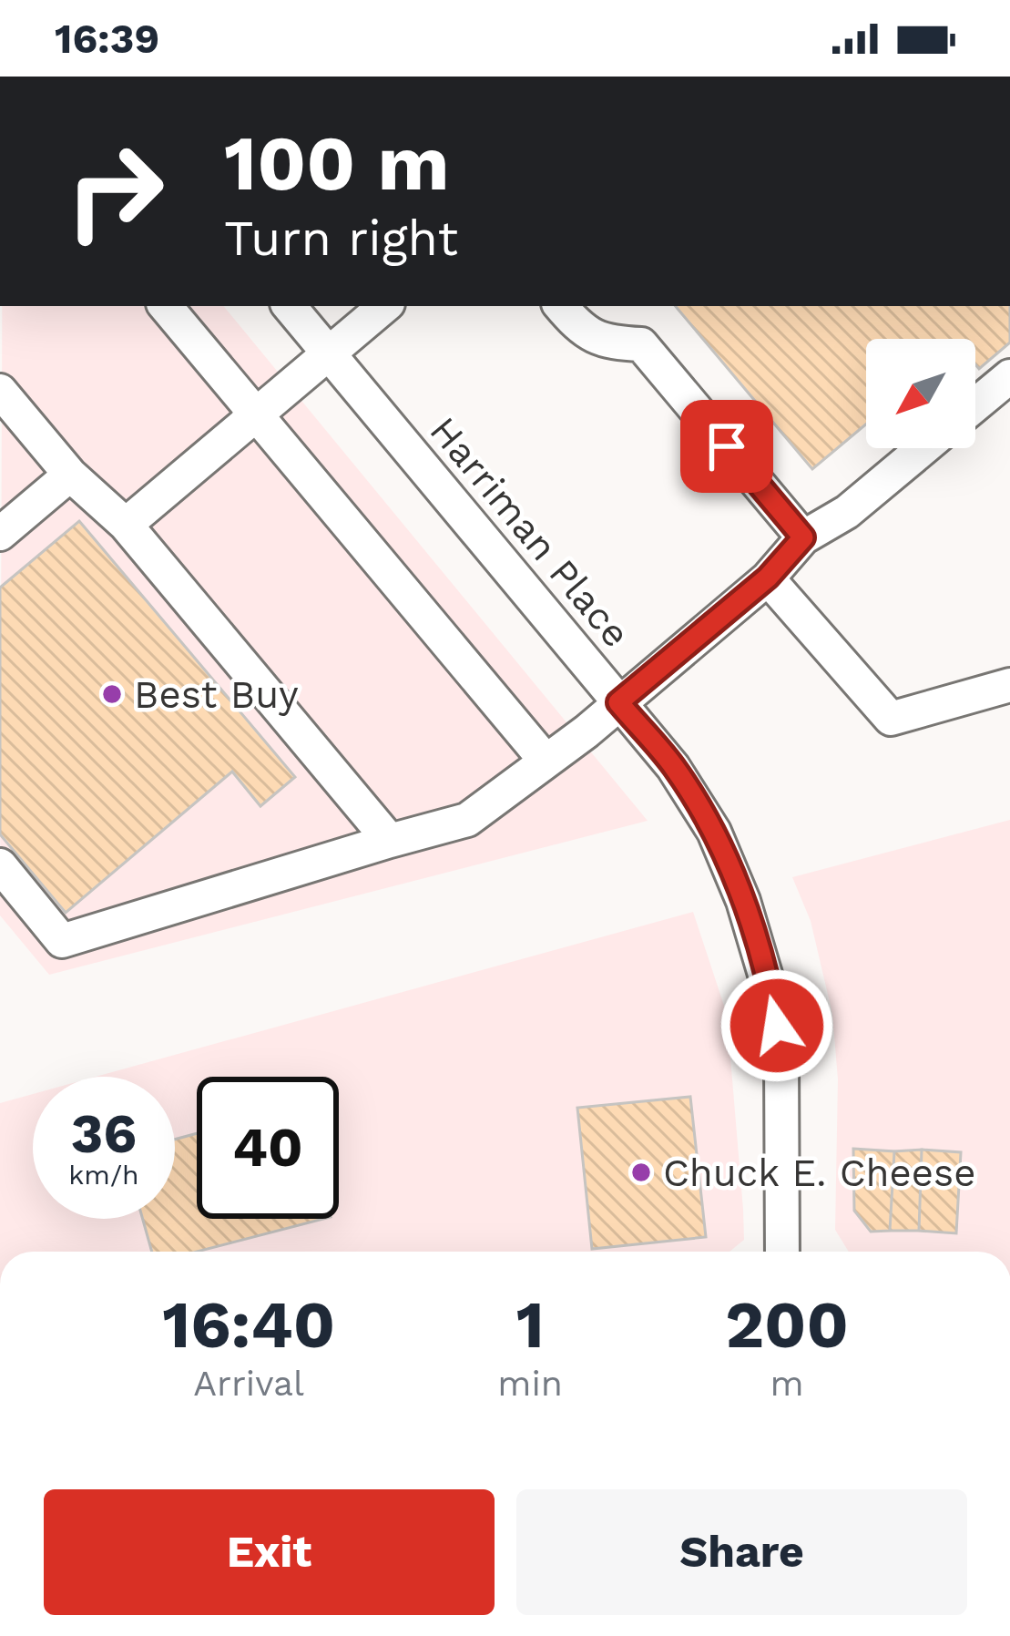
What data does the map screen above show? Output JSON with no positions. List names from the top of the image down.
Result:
{
  "streets": {
    "street": ["Harriman Place"]
  },
  "places": ["Best Buy", "Chuck E. Cheese"],
  "north": "bottom left",
  "page": {
    "status": "16:39",
    "turn": ["100 m", "Turn right"],
    "speed": "36 km/h",
    "limit": "40",
    "eta": [
      "16:40",
      "Arrival",
      "1",
      "min",
      "200",
      "m"
    ],
    "buttons": ["Exit", "Share"]
  }
}
